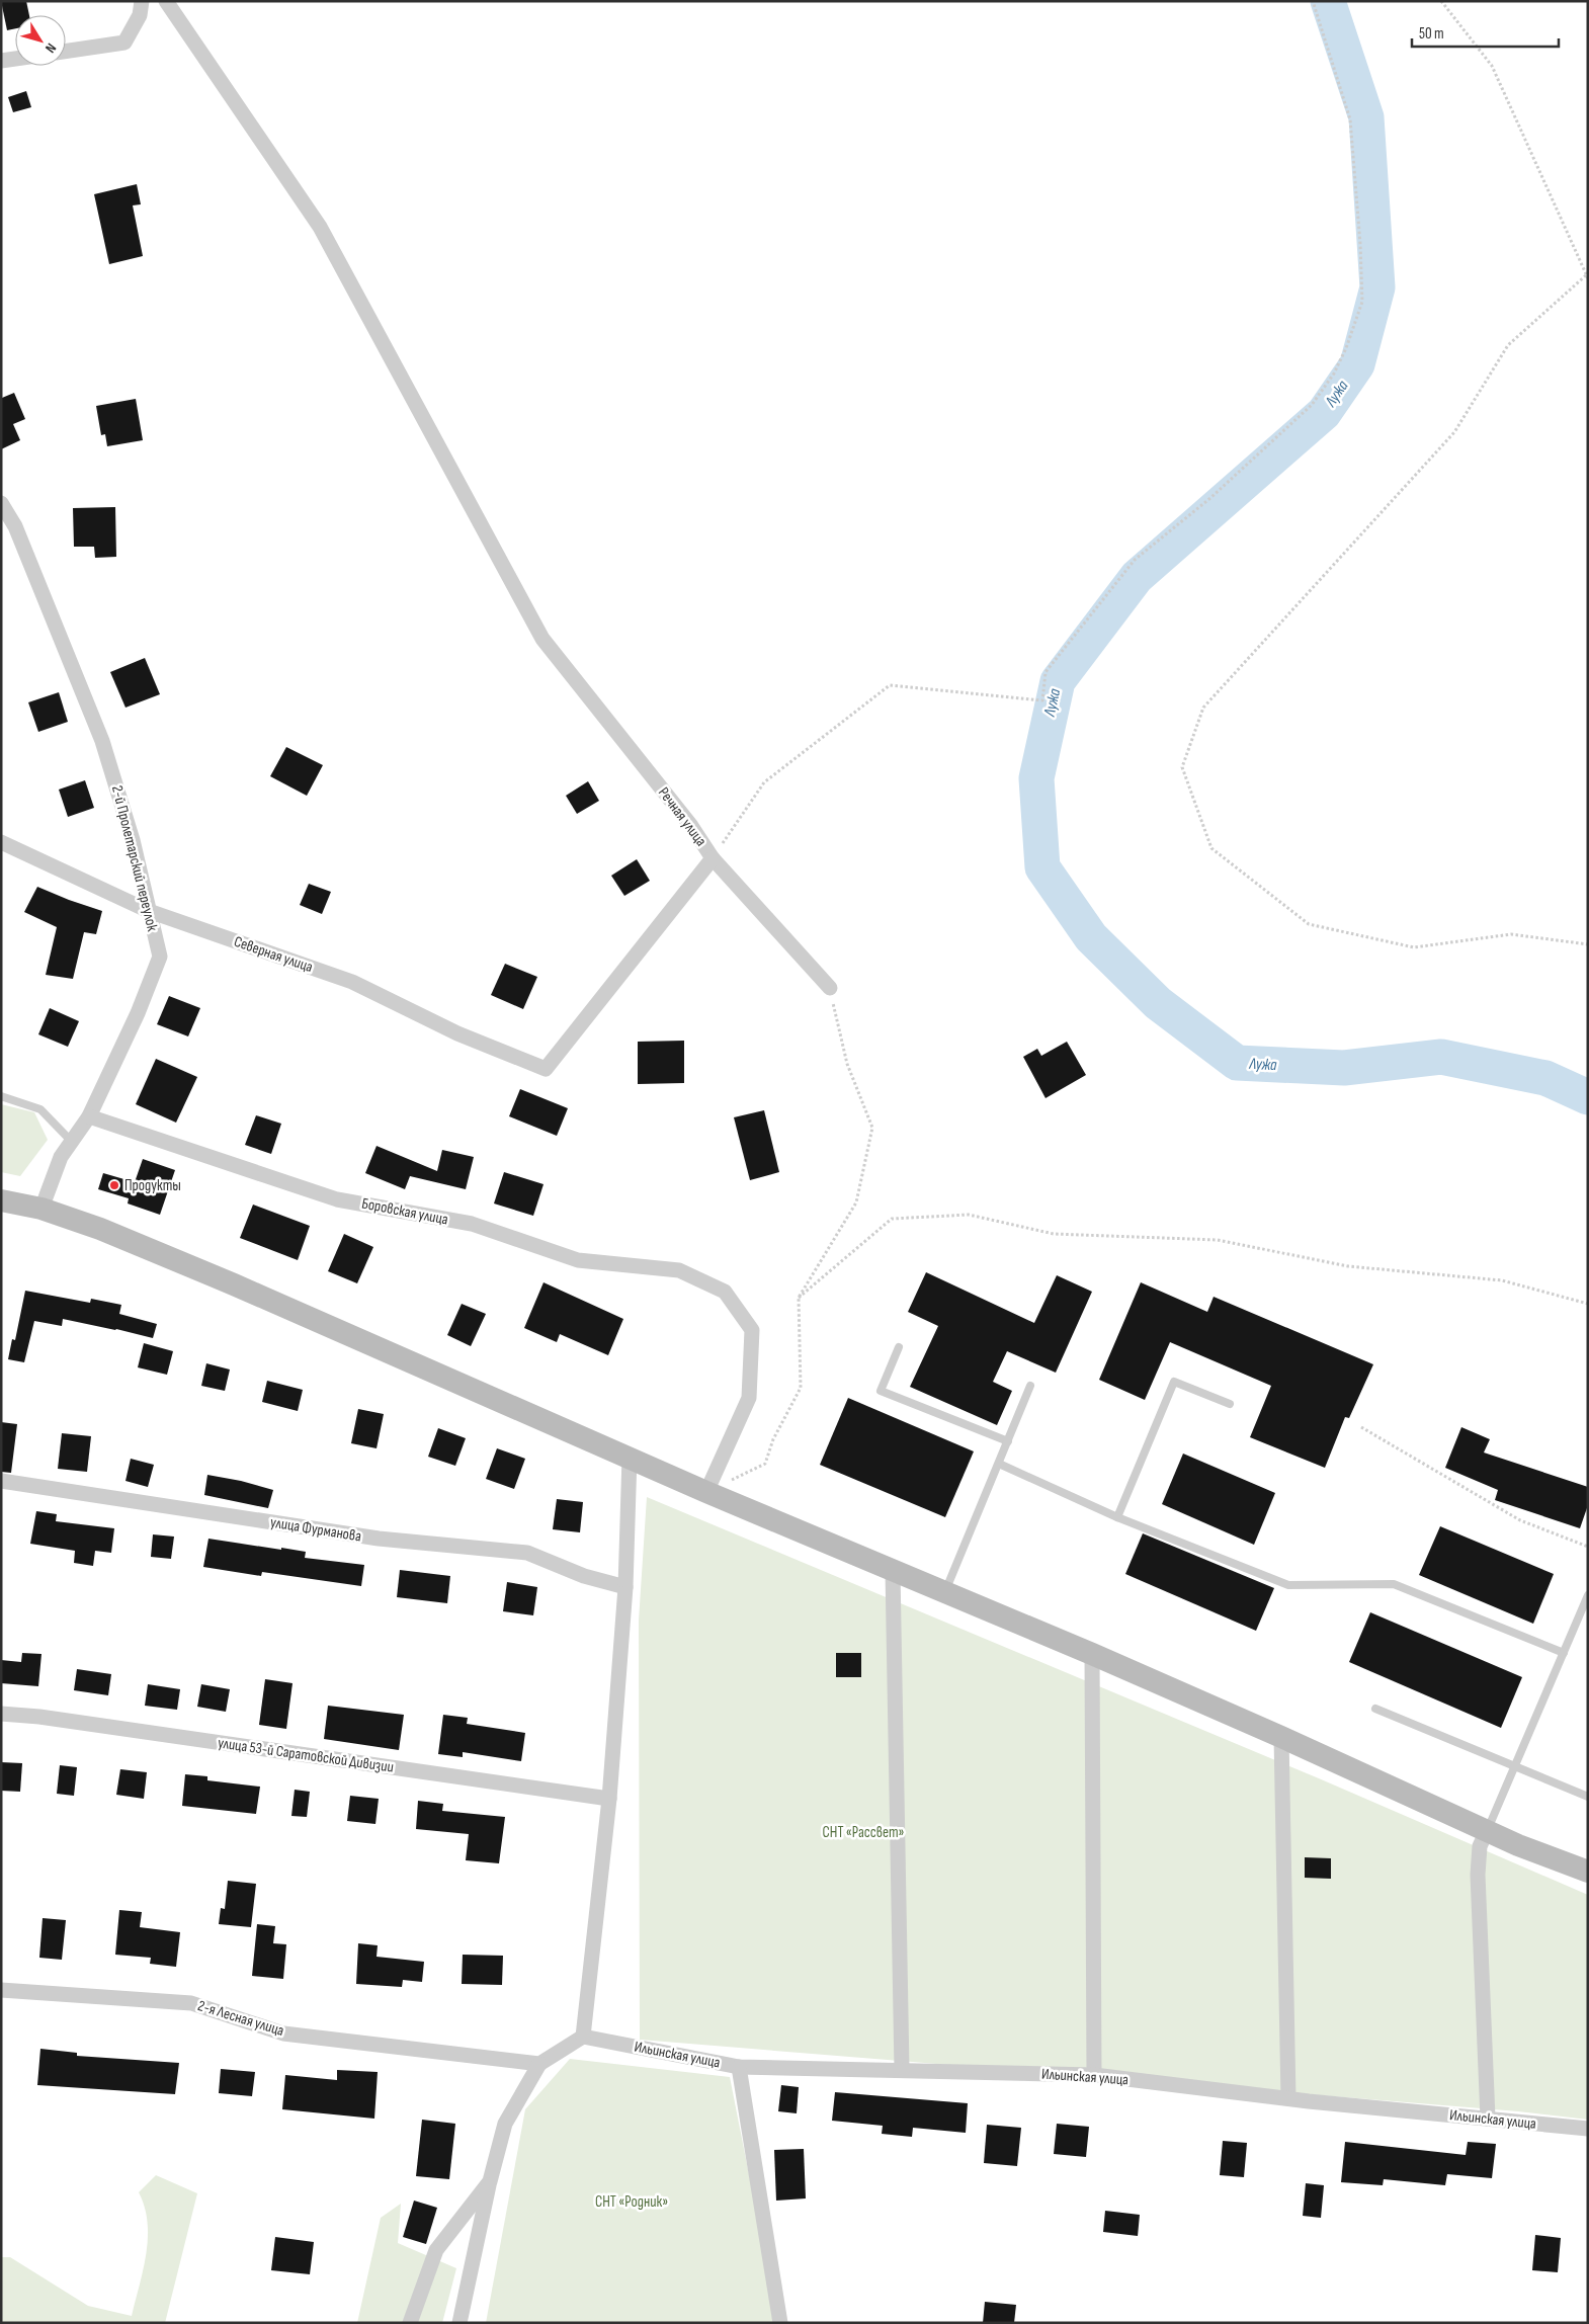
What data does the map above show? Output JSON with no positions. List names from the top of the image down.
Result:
{
  "streets": {
    "street": [
      "Речная улица",
      "2-й Пролетарский переулок",
      "Северная улица",
      "Боровская улица",
      "улица Фурманова",
      "улица 53-й Саратовской Дивизии",
      "2-я Лесная улица",
      "Ильинская улица"
    ]
  },
  "crossings": [
    ["Речная улица", "Северная улица"],
    ["2-й Пролетарский переулок", "Северная улица"],
    ["2-й Пролетарский переулок", "Боровская улица"]
  ],
  "water": ["Лужа"],
  "parks": ["СНТ «Рассвет»", "СНТ «Родник»"],
  "places": ["Продукты"],
  "scale_bar": "50 m",
  "north": "bottom right"
}
